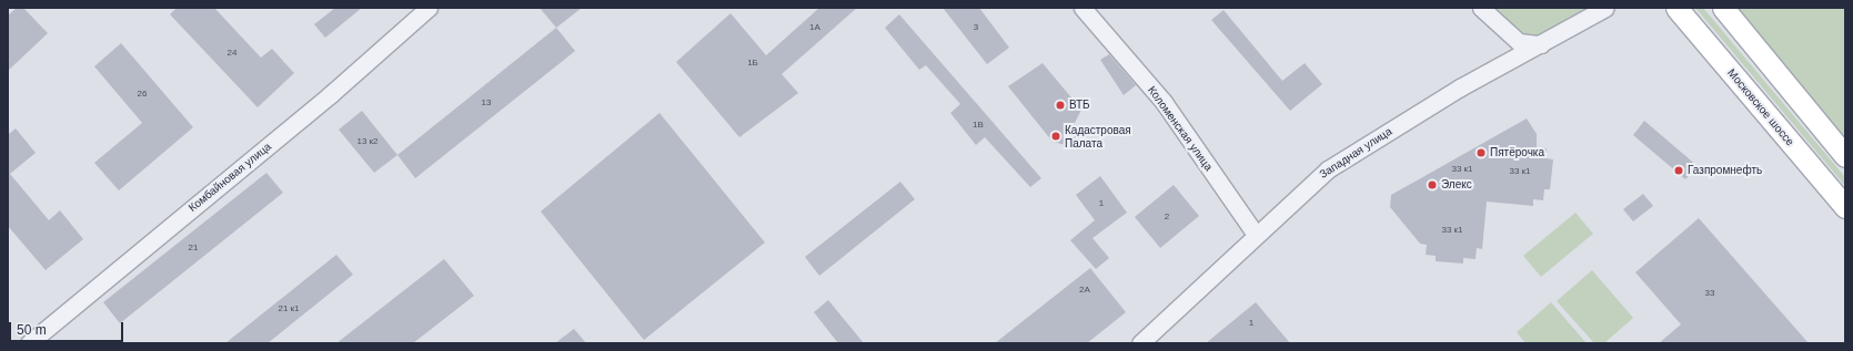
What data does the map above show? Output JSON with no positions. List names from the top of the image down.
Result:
{
  "streets": {
    "main road": ["Московское шоссе"],
    "street": ["Коломенская улица", "Западная улица", "Комбайновая улица"]
  },
  "crossings": [
    ["Коломенская улица", "Западная улица"]
  ],
  "places": [
    "ВТБ",
    "Кадастровая Палата",
    "Пятёрочка",
    "Газпромнефть",
    "Элекс"
  ],
  "house_numbers": [
    "1А",
    "3",
    "24",
    "1Б",
    "26",
    "13",
    "1В",
    "13 к2",
    "33 к1",
    "33 к1",
    "1",
    "2",
    "33 к1",
    "21",
    "2А",
    "33",
    "21 к1",
    "1"
  ],
  "scale_bar": "50 m"
}
